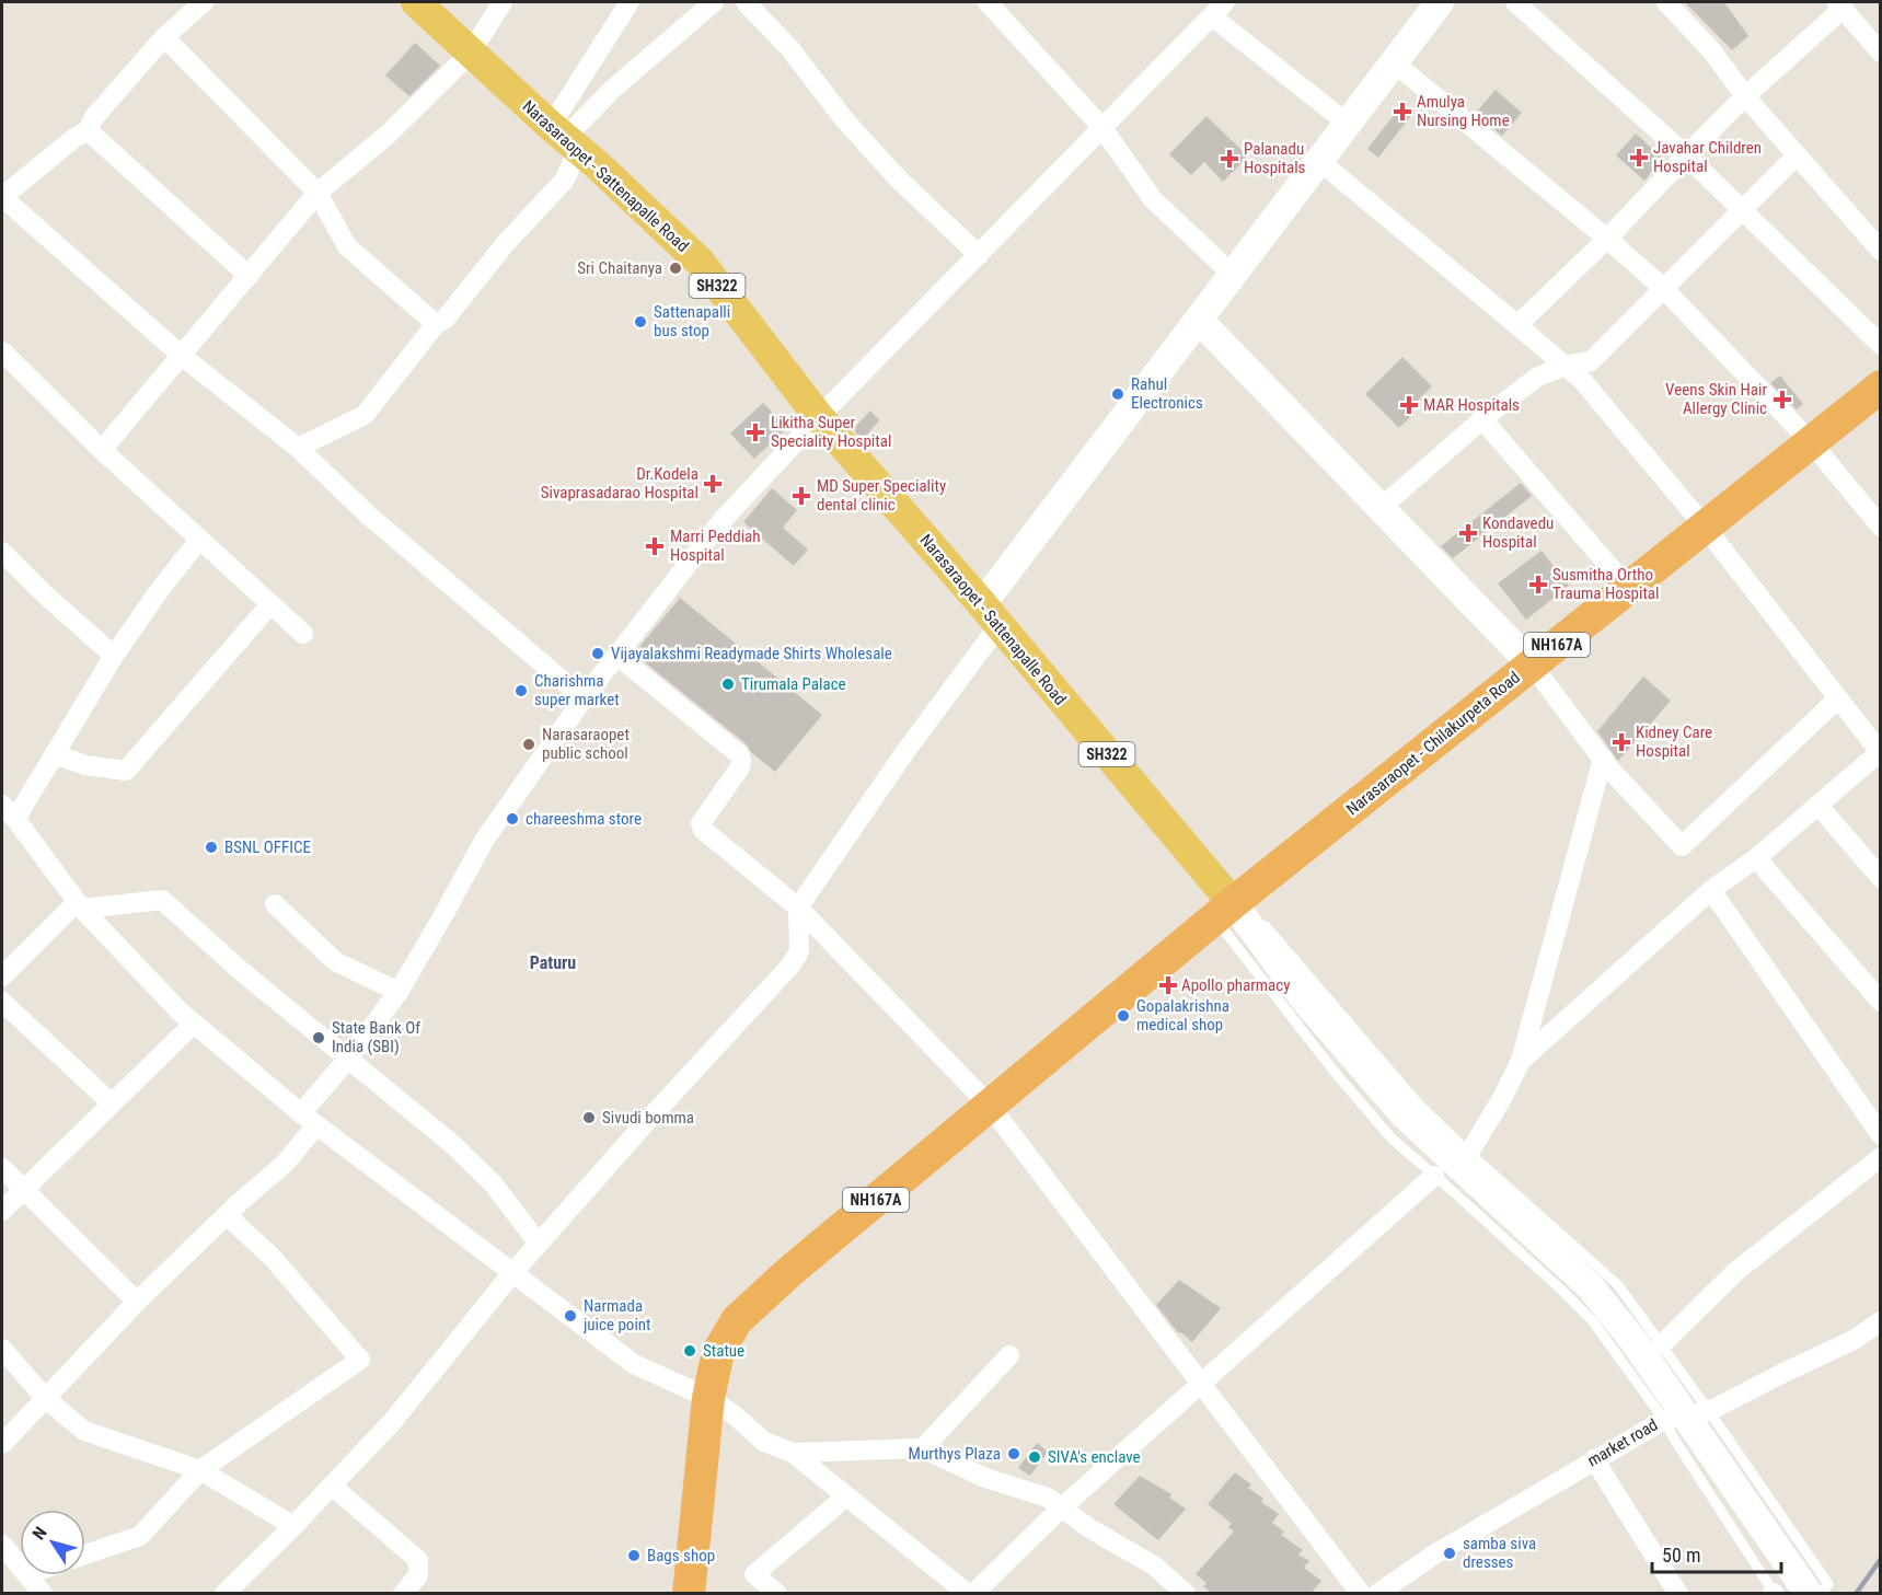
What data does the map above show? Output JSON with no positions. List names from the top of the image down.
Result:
{
  "streets": {
    "highway": ["NH167A", "Narasaraopet - Chilakurpeta Road"],
    "main road": ["Narasaraopet - Sattenapalle Road", "SH322"],
    "street": ["market road"]
  },
  "crossings": [
    ["Narasaraopet - Sattenapalle Road", "NH167A"],
    ["Narasaraopet - Sattenapalle Road", "Narasaraopet - Chilakurpeta Road"],
    ["NH167A", "Narasaraopet - Chilakurpeta Road"]
  ],
  "districts": ["Paturu"],
  "places": {
    "health": [
      "Amulya Nursing Home",
      "Javahar Children Hospital",
      "Palanadu Hospitals",
      "Veens Skin Hair Allergy Clinic",
      "MAR Hospitals",
      "Likitha Super Speciality Hospital",
      "Dr.Kodela Sivaprasadarao Hospital",
      "MD Super Speciality dental clinic",
      "Kondavedu Hospital",
      "Marri Peddiah Hospital",
      "Susmitha Ortho Trauma Hospital",
      "Kidney Care Hospital",
      "Apollo pharmacy"
    ],
    "other": [
      "Sri Chaitanya",
      "Sattenapalli bus stop",
      "Rahul Electronics",
      "Vijayalakshmi Readymade Shirts Wholesale",
      "Tirumala Palace",
      "Charishma super market",
      "Narasaraopet public school",
      "chareeshma store",
      "BSNL OFFICE",
      "Gopalakrishna medical shop",
      "State Bank Of India (SBI)",
      "Sivudi bomma",
      "Narmada juice point",
      "Statue",
      "Murthys Plaza",
      "SIVA's enclave",
      "samba siva dresses",
      "Bags shop"
    ]
  },
  "scale_bar": "50 m",
  "north": "top left"
}
